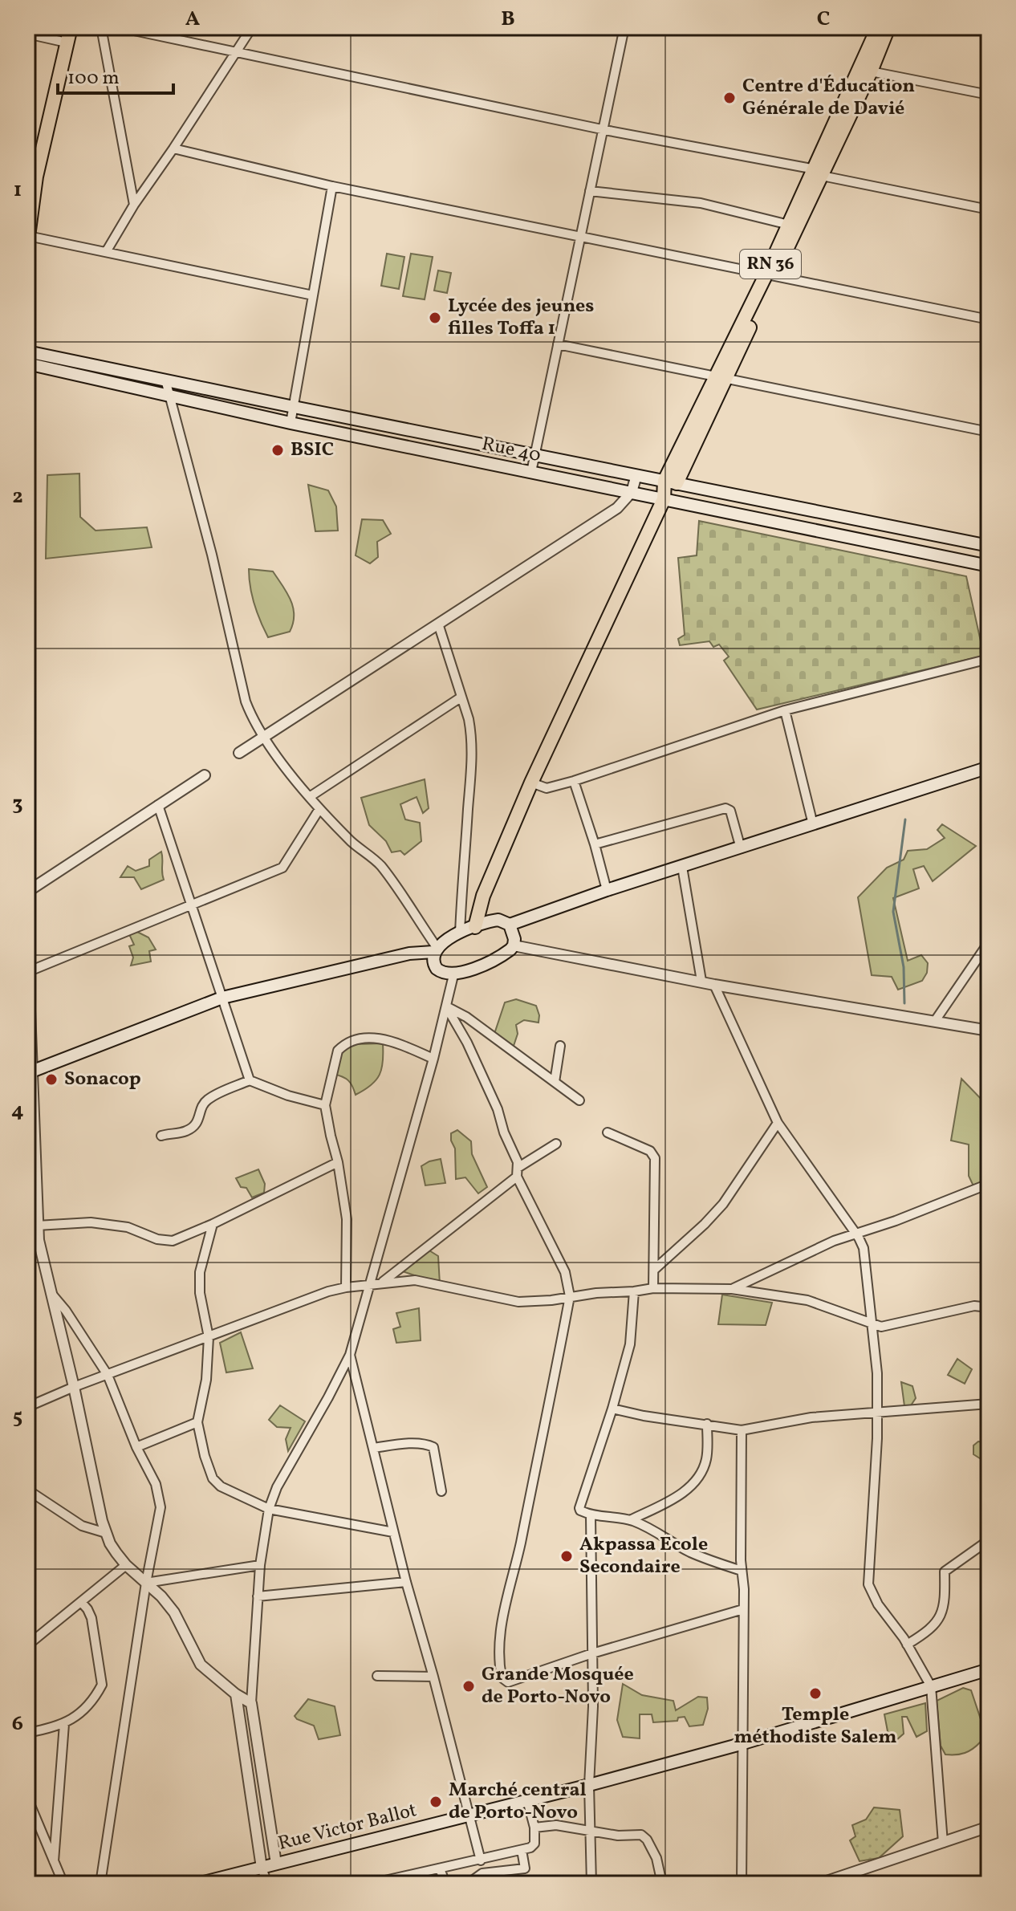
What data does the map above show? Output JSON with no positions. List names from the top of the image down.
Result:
{
  "streets": {
    "main road": ["RN 36", "Rue 40", "Rue Victor Ballot"]
  },
  "crossings": [
    ["RN 36", "Rue 40"]
  ],
  "places": [
    "Centre d'Éducation Générale de Davié",
    "Lycée des jeunes filles Toffa 1",
    "BSIC",
    "Sonacop",
    "Akpassa Ecole Secondaire",
    "Grande Mosquée de Porto-Novo",
    "Temple méthodiste Salem",
    "Marché central de Porto-Novo"
  ],
  "scale_bar": "100 m",
  "grid": {
    "columns": ["A", "B", "C"],
    "rows": [
      "1",
      "2",
      "3",
      "4",
      "5",
      "6"
    ]
  }
}
